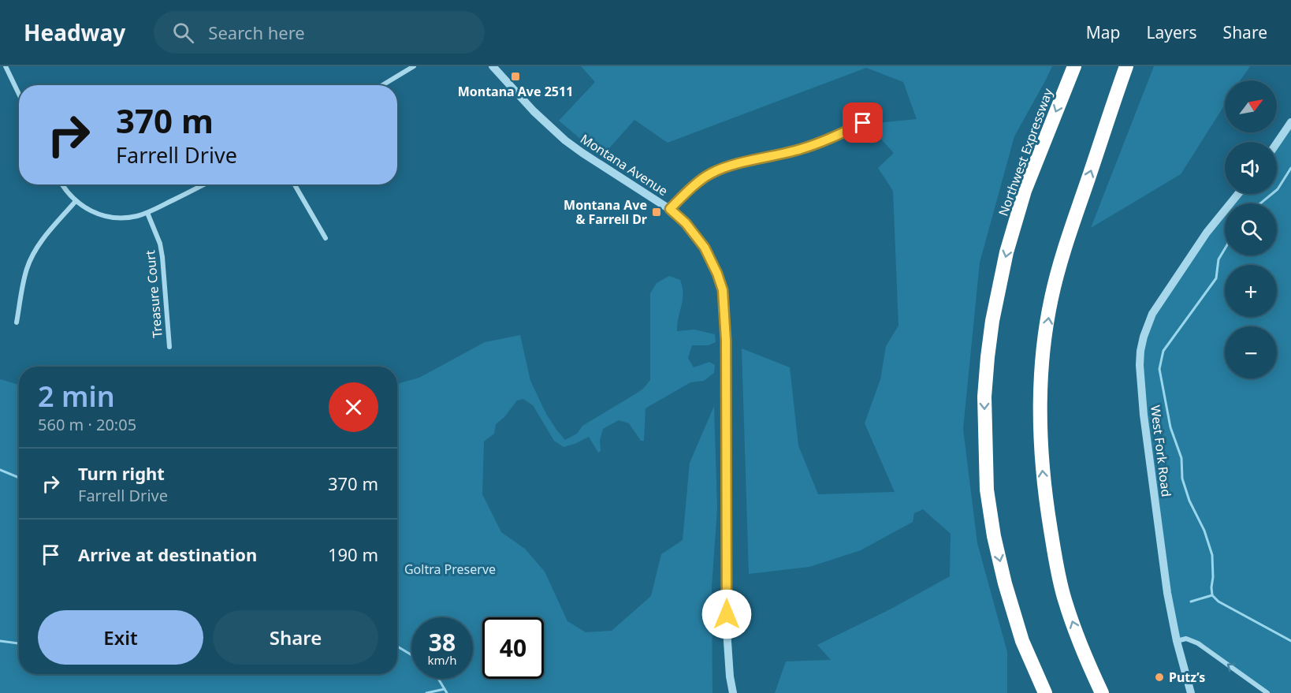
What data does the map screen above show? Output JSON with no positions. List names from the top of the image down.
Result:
{
  "streets": {
    "highway": ["Northwest Expressway"],
    "street": ["Montana Avenue", "Treasure Court", "West Fork Road"]
  },
  "parks": ["Goltra Preserve"],
  "places": {
    "transit": ["Montana Ave 2511", "Montana Ave & Farrell Dr"],
    "other": ["Putz’s"]
  },
  "north": "top right",
  "page": {
    "header": "Headway",
    "search": "Search here",
    "nav": ["Map", "Layers", "Share"],
    "map_buttons": ["+", "−"],
    "turn": ["370 m", "Farrell Drive"],
    "heading": ["2 min", "560 m · 20:05"],
    "list": [
      {
        "name": "Turn right",
        "note": "Farrell Drive",
        "value": "370 m"
      },
      {
        "name": "Arrive at destination",
        "value": "190 m"
      }
    ],
    "buttons": ["Exit", "Share"],
    "speed": "38 km/h",
    "limit": "40"
  }
}
